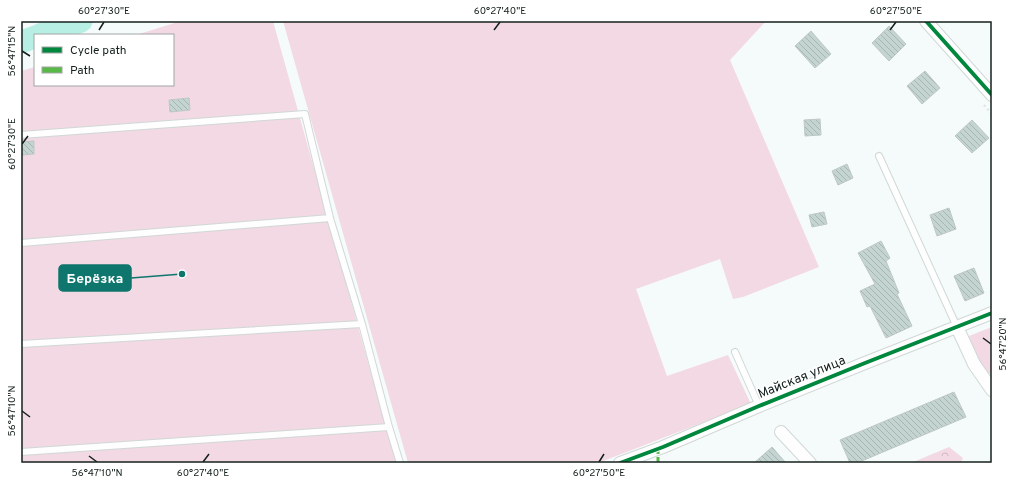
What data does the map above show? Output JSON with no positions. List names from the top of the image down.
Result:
{
  "streets": {
    "street": ["Майская улица"]
  },
  "places": ["Берёзка"],
  "legend": ["Cycle path", "Path"],
  "coordinates": [
    "60°27'30\"E",
    "60°27'40\"E",
    "60°27'50\"E",
    "56°47'15\"N",
    "56°47'20\"N",
    "56°47'10\"N"
  ]
}
